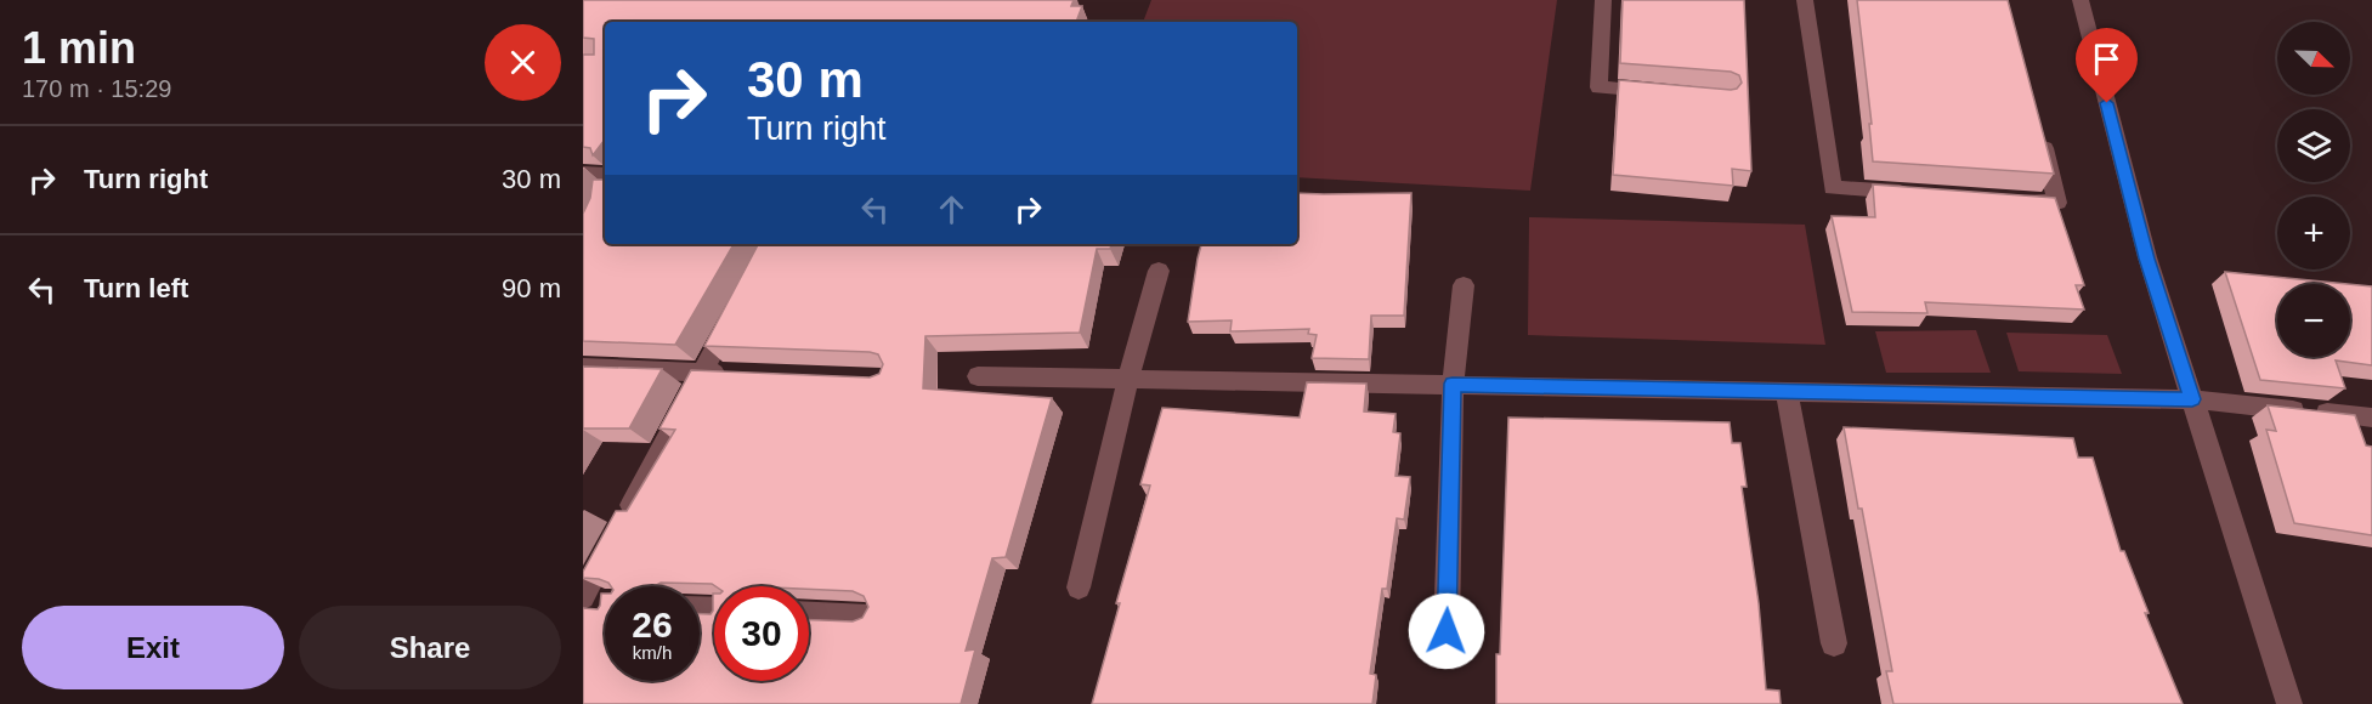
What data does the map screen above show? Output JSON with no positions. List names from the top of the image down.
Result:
{
  "north": "bottom right",
  "page": {
    "heading": ["1 min", "170 m · 15:29"],
    "map_buttons": ["+", "−"],
    "turn": ["30 m", "Turn right"],
    "list": [
      {
        "name": "Turn right",
        "value": "30 m"
      },
      {
        "name": "Turn left",
        "value": "90 m"
      }
    ],
    "speed": "26 km/h",
    "limit": "30",
    "buttons": ["Exit", "Share"]
  }
}
